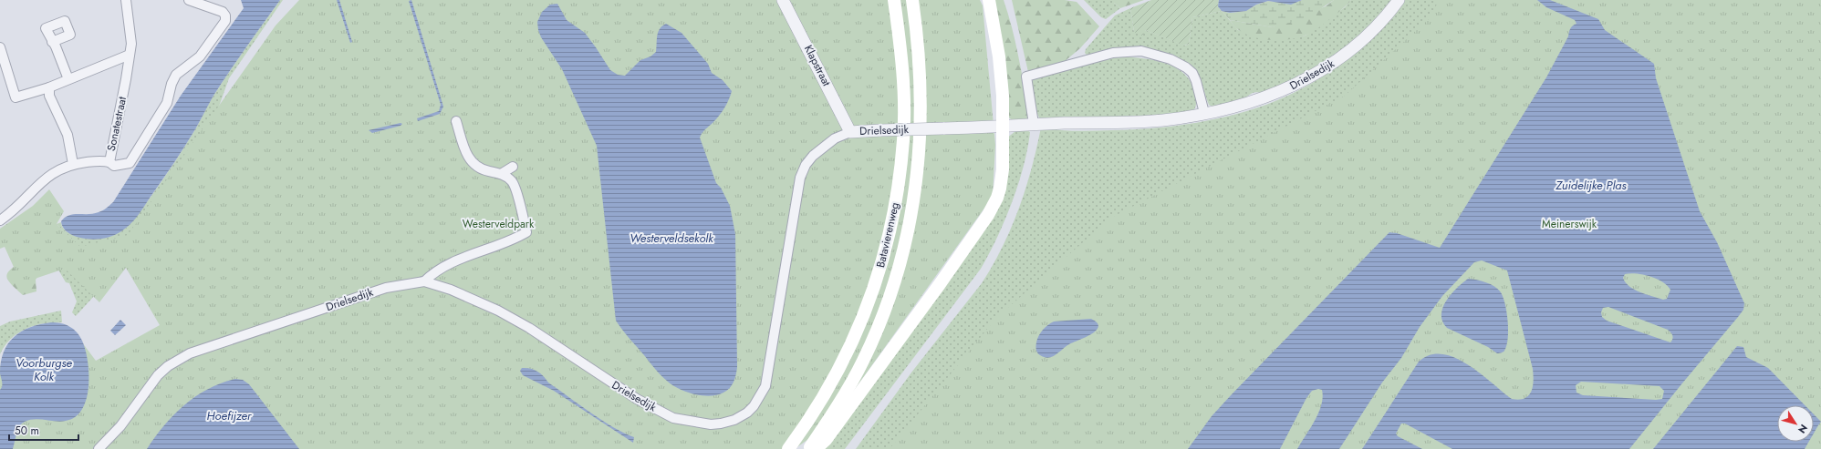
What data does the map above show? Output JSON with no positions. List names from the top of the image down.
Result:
{
  "streets": {
    "main road": ["Batavierenweg"],
    "street": ["Klapstraat", "Drielsedijk", "Sonatestraat"]
  },
  "crossings": [
    ["Klapstraat", "Drielsedijk"]
  ],
  "water": [
    "Zuidelijke Plas",
    "Westerveldsekolk",
    "Voorburgse Kolk",
    "Hoefijzer"
  ],
  "parks": ["Westerveldpark", "Meinerswijk"],
  "scale_bar": "50 m",
  "north": "bottom right"
}
